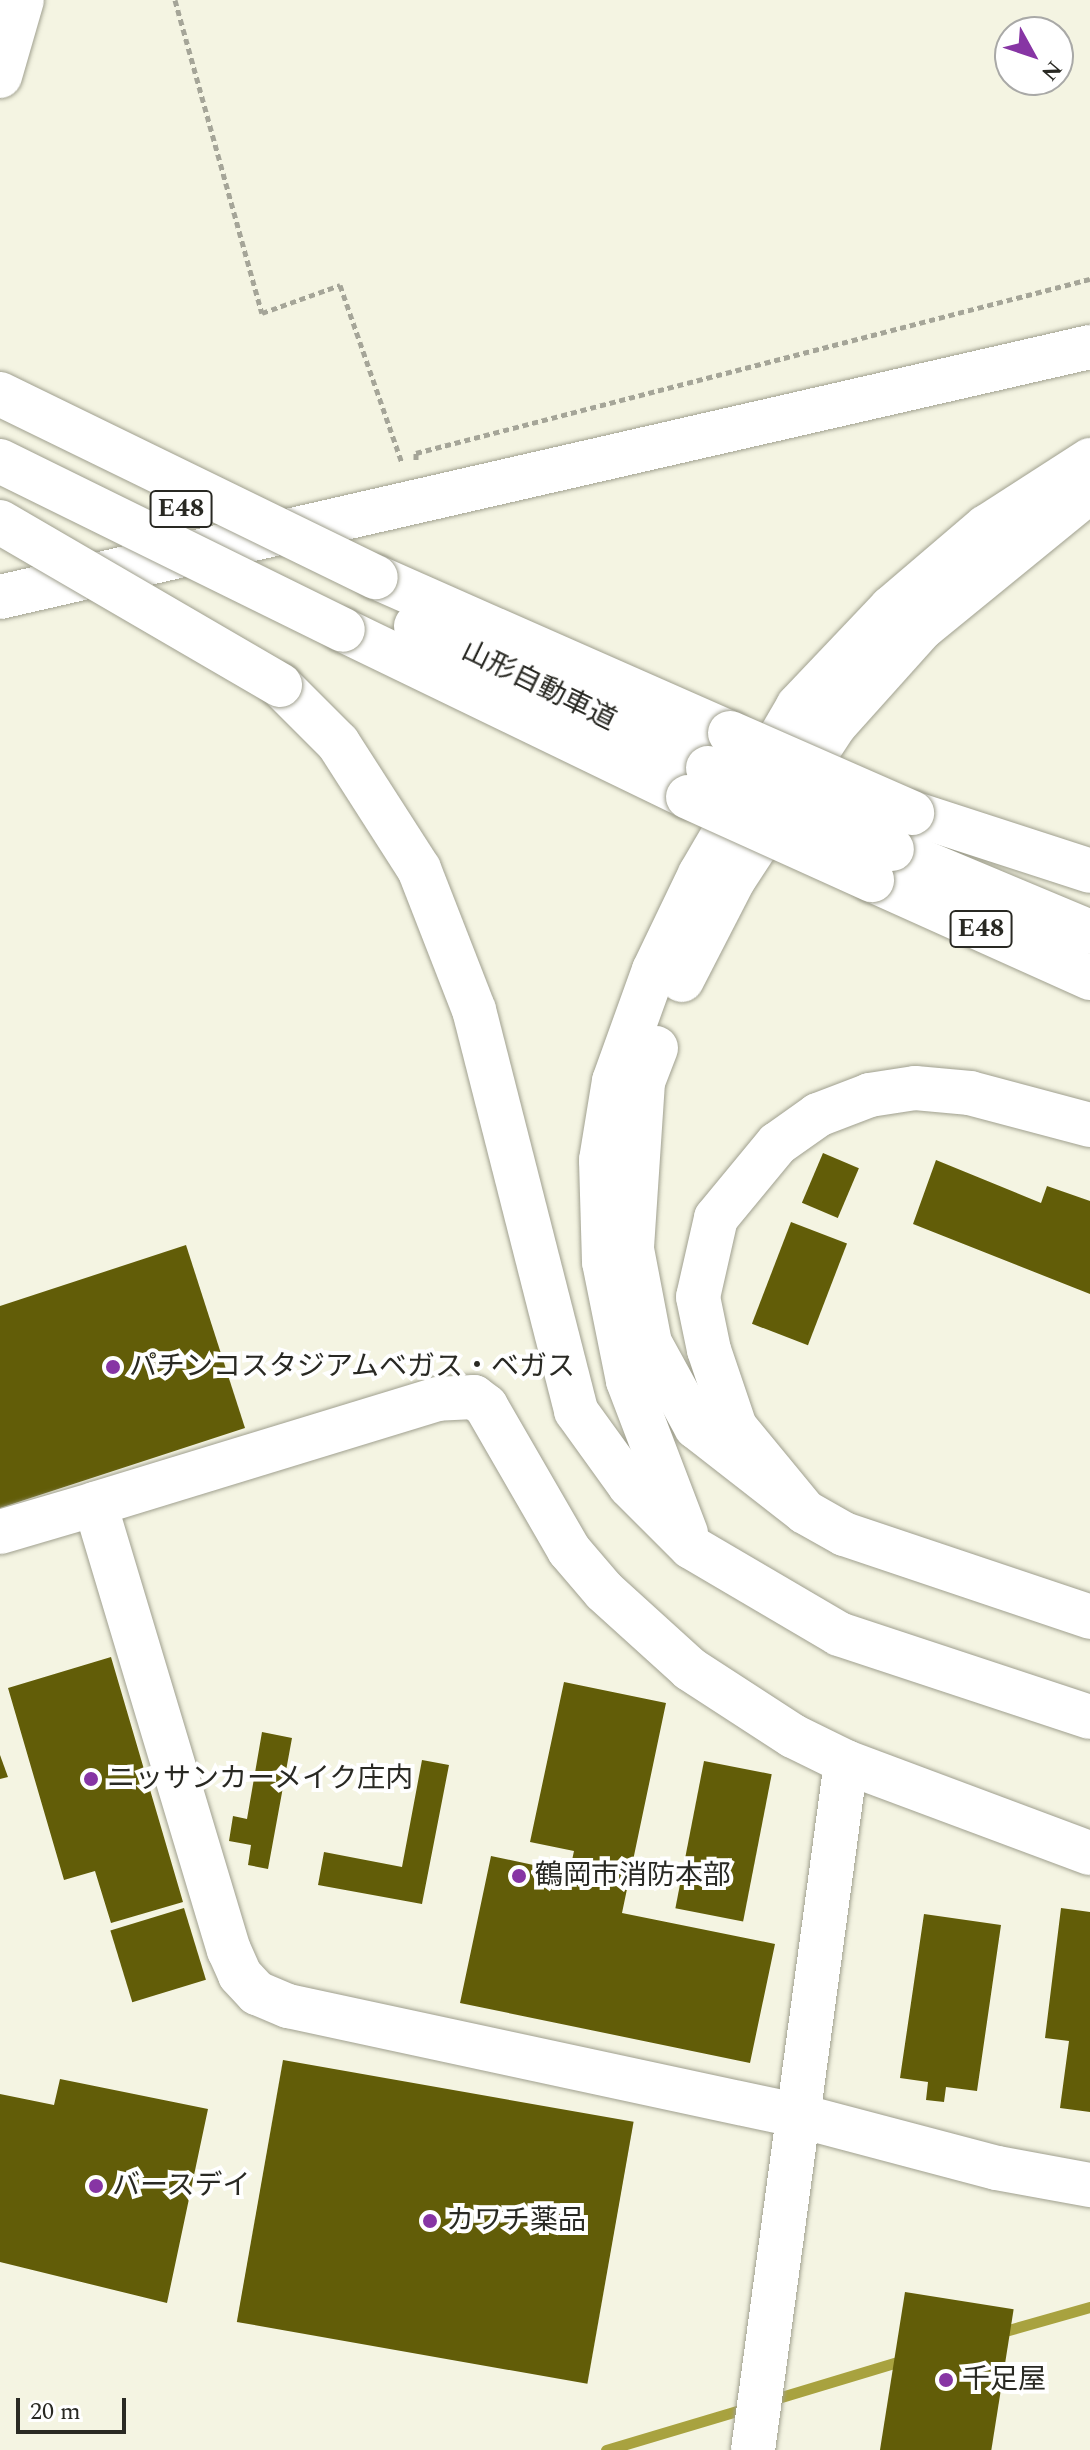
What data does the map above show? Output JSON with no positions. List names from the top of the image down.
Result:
{
  "streets": {
    "main road": ["E48", "山形自動車道"]
  },
  "places": [
    "パチンコスタジアムベガス・ベガス",
    "ニッサンカーメイク庄内",
    "鶴岡市消防本部",
    "バースデイ",
    "カワチ薬品",
    "千足屋"
  ],
  "scale_bar": "20 m",
  "north": "bottom right"
}
